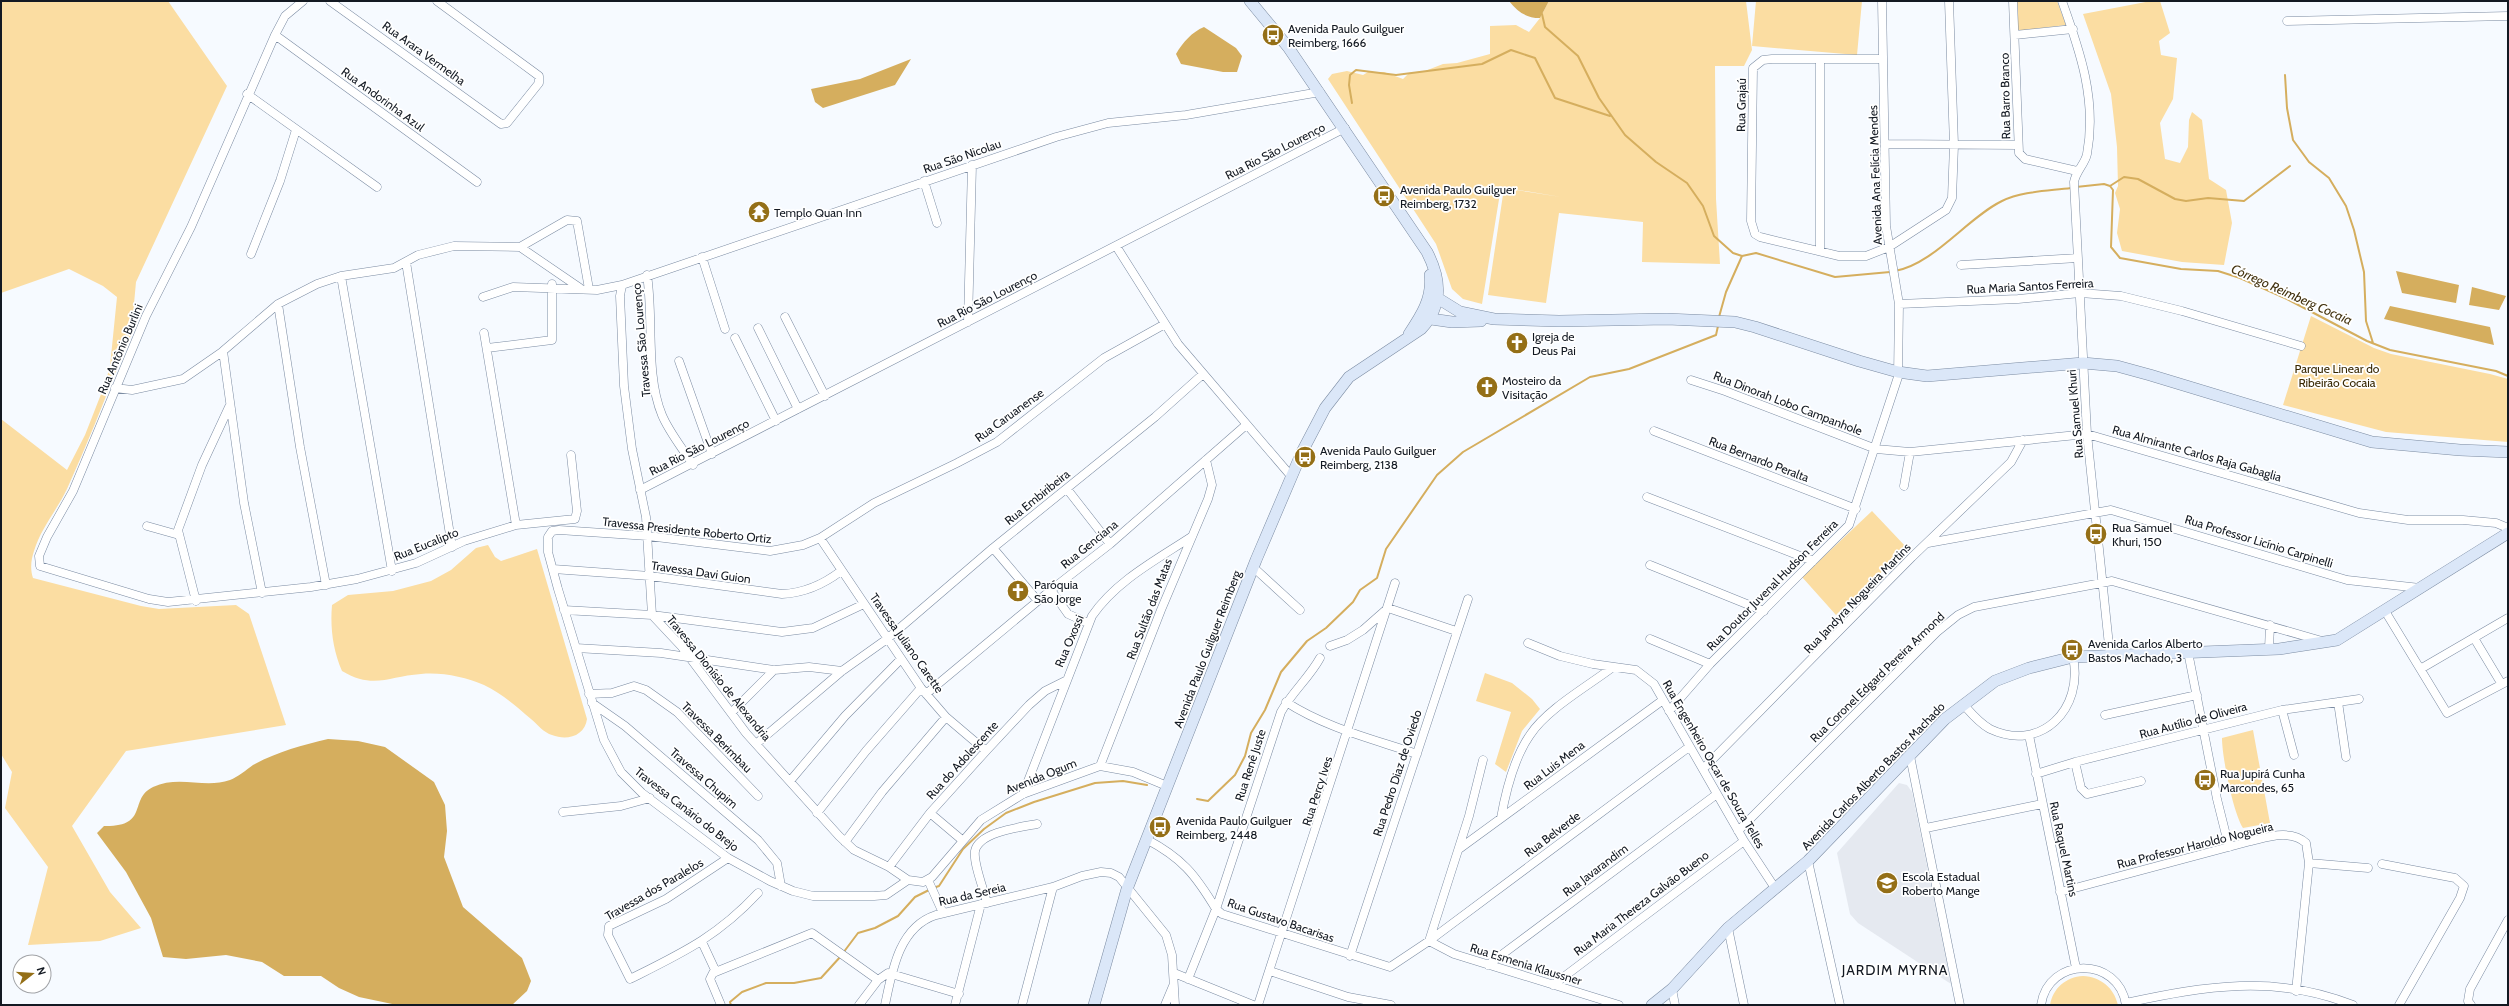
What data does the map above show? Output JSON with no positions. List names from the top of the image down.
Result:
{
  "streets": {
    "main road": ["Avenida Paulo Guilguer Reimberg", "Avenida Carlos Alberto Bastos Machado"],
    "street": [
      "Rua Arara Vermelha",
      "Rua Barro Branco",
      "Rua Andorinha Azul",
      "Rua Grajaú",
      "Rua Rio São Lourenço",
      "Rua São Nicolau",
      "Avenida Ana Felícia Mendes",
      "Rua Maria Santos Ferreira",
      "Travessa São Lourenço",
      "Rua Antônio Burlini",
      "Rua Dinorah Lobo Campanhole",
      "Rua Samuel Khuri",
      "Rua Caruanense",
      "Rua Almirante Carlos Raja Gabaglia",
      "Rua Bernardo Peralta",
      "Rua Embiribeira",
      "Travessa Presidente Roberto Ortiz",
      "Rua Professor Licínio Carpinelli",
      "Rua Eucalipto",
      "Rua Genciana",
      "Travessa Davi Guion",
      "Rua Doutor Juvenal Hudson Ferreira",
      "Rua Jandyra Nogueira Martins",
      "Rua Sultão das Matas",
      "Rua Oxossi",
      "Travessa Juliano Carette",
      "Rua Coronel Edgard Pereira Armond",
      "Travessa Dionísio de Alexandria",
      "Rua Autílio de Oliveira",
      "Travessa Berimbau",
      "Rua do Adolescente",
      "Rua Engenheiro Oscar de Souza Telles",
      "Rua Renê Juste",
      "Rua Luis Mena",
      "Rua Pedro Diaz de Oviedo",
      "Avenida Ogum",
      "Travessa Chupim",
      "Rua Percy Ives",
      "Travessa Canário do Brejo",
      "Rua Belverde",
      "Rua Professor Haroldo Nogueira",
      "Rua Raquel Martins",
      "Rua Javarandim",
      "Travessa dos Paralelos",
      "Rua da Sereia",
      "Rua Maria Thereza Galvão Bueno",
      "Rua Gustavo Bacarisas",
      "Rua Esmenia Klaussner"
    ]
  },
  "crossings": [
    ["Rua Barro Branco", "Rua Samuel Khuri"],
    ["Rua Andorinha Azul", "Rua Antônio Burlini"],
    ["Rua Grajaú", "Avenida Ana Felícia Mendes"],
    ["Rua Rio São Lourenço", "Travessa São Lourenço"],
    ["Rua Rio São Lourenço", "Avenida Paulo Guilguer Reimberg"],
    ["Rua Rio São Lourenço", "Travessa Dionísio de Alexandria"],
    ["Rua São Nicolau", "Travessa São Lourenço"],
    ["Rua São Nicolau", "Avenida Paulo Guilguer Reimberg"],
    ["Rua São Nicolau", "Travessa Dionísio de Alexandria"],
    ["Avenida Ana Felícia Mendes", "Rua Maria Santos Ferreira"],
    ["Avenida Ana Felícia Mendes", "Rua Doutor Juvenal Hudson Ferreira"],
    ["Rua Maria Santos Ferreira", "Rua Samuel Khuri"],
    ["Rua Antônio Burlini", "Rua Eucalipto"],
    ["Rua Dinorah Lobo Campanhole", "Rua Almirante Carlos Raja Gabaglia"],
    ["Rua Dinorah Lobo Campanhole", "Rua Doutor Juvenal Hudson Ferreira"],
    ["Rua Samuel Khuri", "Rua Almirante Carlos Raja Gabaglia"],
    ["Rua Samuel Khuri", "Rua Professor Licínio Carpinelli"],
    ["Rua Samuel Khuri", "Rua Coronel Edgard Pereira Armond"],
    ["Rua Samuel Khuri", "Avenida Carlos Alberto Bastos Machado"],
    ["Rua Caruanense", "Travessa Presidente Roberto Ortiz"],
    ["Rua Caruanense", "Travessa Juliano Carette"],
    ["Rua Almirante Carlos Raja Gabaglia", "Rua Doutor Juvenal Hudson Ferreira"],
    ["Rua Almirante Carlos Raja Gabaglia", "Rua Jandyra Nogueira Martins"],
    ["Rua Bernardo Peralta", "Rua Doutor Juvenal Hudson Ferreira"],
    ["Rua Embiribeira", "Travessa Juliano Carette"],
    ["Rua Embiribeira", "Travessa Dionísio de Alexandria"],
    ["Travessa Presidente Roberto Ortiz", "Travessa Juliano Carette"],
    ["Travessa Presidente Roberto Ortiz", "Travessa Dionísio de Alexandria"],
    ["Travessa Presidente Roberto Ortiz", "Travessa Canário do Brejo"],
    ["Rua Professor Licínio Carpinelli", "Rua Jandyra Nogueira Martins"],
    ["Rua Professor Licínio Carpinelli", "Avenida Carlos Alberto Bastos Machado"],
    ["Rua Genciana", "Rua Sultão das Matas"],
    ["Rua Genciana", "Travessa Juliano Carette"],
    ["Rua Genciana", "Travessa Dionísio de Alexandria"],
    ["Travessa Davi Guion", "Travessa Juliano Carette"],
    ["Travessa Davi Guion", "Travessa Dionísio de Alexandria"],
    ["Travessa Davi Guion", "Travessa Canário do Brejo"],
    ["Rua Doutor Juvenal Hudson Ferreira", "Rua Engenheiro Oscar de Souza Telles"],
    ["Rua Jandyra Nogueira Martins", "Rua Engenheiro Oscar de Souza Telles"],
    ["Rua Sultão das Matas", "Rua Oxossi"],
    ["Rua Sultão das Matas", "Avenida Ogum"],
    ["Rua Oxossi", "Rua do Adolescente"],
    ["Rua Oxossi", "Avenida Ogum"],
    ["Travessa Juliano Carette", "Rua do Adolescente"],
    ["Avenida Paulo Guilguer Reimberg", "Rua da Sereia"],
    ["Avenida Paulo Guilguer Reimberg", "Rua Gustavo Bacarisas"],
    ["Rua Coronel Edgard Pereira Armond", "Rua Engenheiro Oscar de Souza Telles"],
    ["Rua Coronel Edgard Pereira Armond", "Avenida Carlos Alberto Bastos Machado"],
    ["Travessa Dionísio de Alexandria", "Rua do Adolescente"],
    ["Travessa Dionísio de Alexandria", "Travessa Canário do Brejo"],
    ["Rua Autílio de Oliveira", "Rua Raquel Martins"],
    ["Travessa Berimbau", "Travessa Canário do Brejo"],
    ["Rua Engenheiro Oscar de Souza Telles", "Rua Luis Mena"],
    ["Rua Engenheiro Oscar de Souza Telles", "Avenida Carlos Alberto Bastos Machado"],
    ["Rua Engenheiro Oscar de Souza Telles", "Rua Belverde"],
    ["Rua Engenheiro Oscar de Souza Telles", "Rua Javarandim"],
    ["Rua Engenheiro Oscar de Souza Telles", "Rua Maria Thereza Galvão Bueno"],
    ["Rua Renê Juste", "Rua Gustavo Bacarisas"],
    ["Rua Pedro Diaz de Oviedo", "Rua Gustavo Bacarisas"],
    ["Travessa Chupim", "Travessa Canário do Brejo"],
    ["Rua Percy Ives", "Rua Gustavo Bacarisas"],
    ["Travessa Canário do Brejo", "Travessa dos Paralelos"],
    ["Rua Belverde", "Rua Gustavo Bacarisas"],
    ["Rua Belverde", "Rua Esmenia Klaussner"],
    ["Rua Professor Haroldo Nogueira", "Rua Raquel Martins"],
    ["Rua Javarandim", "Rua Esmenia Klaussner"],
    ["Rua Maria Thereza Galvão Bueno", "Rua Esmenia Klaussner"],
    ["Rua Gustavo Bacarisas", "Rua Esmenia Klaussner"]
  ],
  "districts": ["JARDIM MYRNA"],
  "water": ["Córrego Reimberg Cocaia"],
  "parks": ["Parque Linear do Ribeirão Cocaia"],
  "places": {
    "bus stop": [
      "Avenida Paulo Guilguer Reimberg, 1666",
      "Avenida Paulo Guilguer Reimberg, 1732",
      "Avenida Paulo Guilguer Reimberg, 2138",
      "Rua Samuel Khuri, 150",
      "Avenida Carlos Alberto Bastos Machado, 3",
      "Rua Jupirá Cunha Marcondes, 65",
      "Avenida Paulo Guilguer Reimberg, 2448"
    ],
    "temple": ["Templo Quan Inn"],
    "church": ["Igreja de Deus Pai", "Mosteiro da Visitação", "Paróquia São Jorge"],
    "school or university": ["Escola Estadual Roberto Mange"]
  },
  "north": "right"
}
